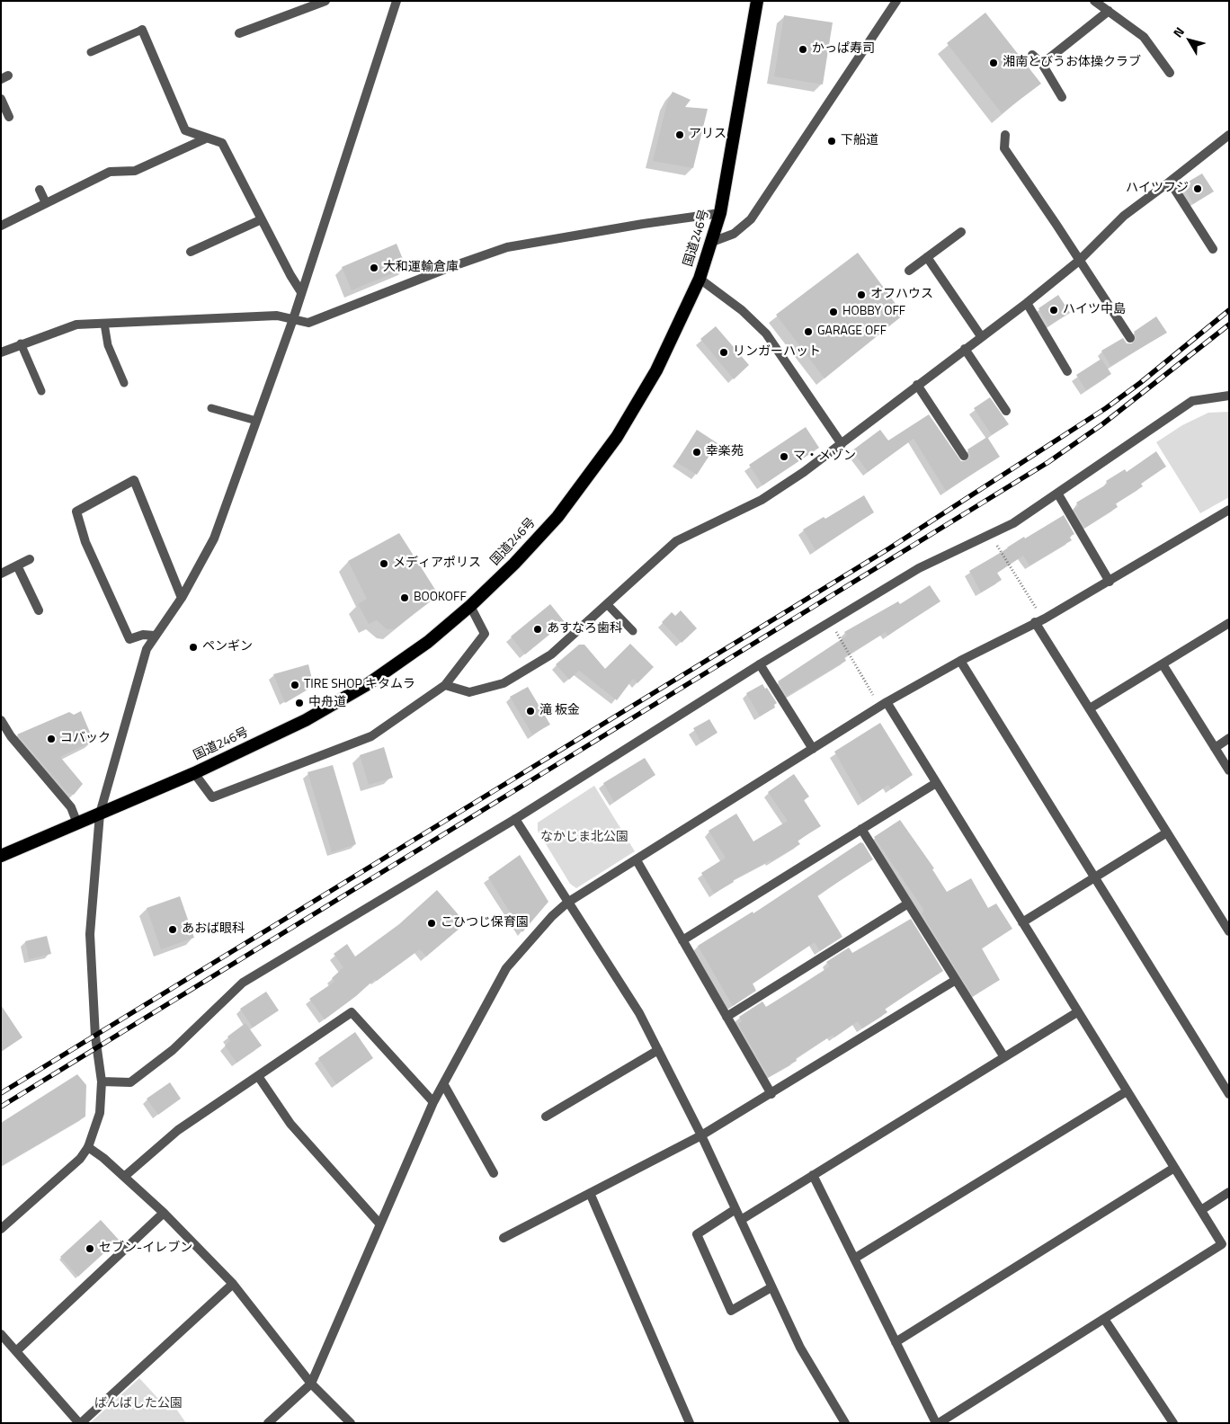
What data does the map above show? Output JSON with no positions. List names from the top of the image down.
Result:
{
  "streets": {
    "highway": ["国道246号"]
  },
  "parks": ["なかじま北公園", "ばんばした公園"],
  "places": [
    "かっぱ寿司",
    "湘南とびうお体操クラブ",
    "アリス",
    "下船道",
    "ハイツフジ",
    "大和運輸倉庫",
    "オフハウス",
    "ハイツ中島",
    "HOBBY OFF",
    "GARAGE OFF",
    "リンガーハット",
    "幸楽苑",
    "マ・メゾン",
    "メディアポリス",
    "BOOKOFF",
    "あすなろ歯科",
    "ペンギン",
    "TIRE SHOP キタムラ",
    "中舟道",
    "滝 板金",
    "コバック",
    "こひつじ保育園",
    "あおば眼科",
    "セブン-イレブン"
  ],
  "north": "top left"
}
